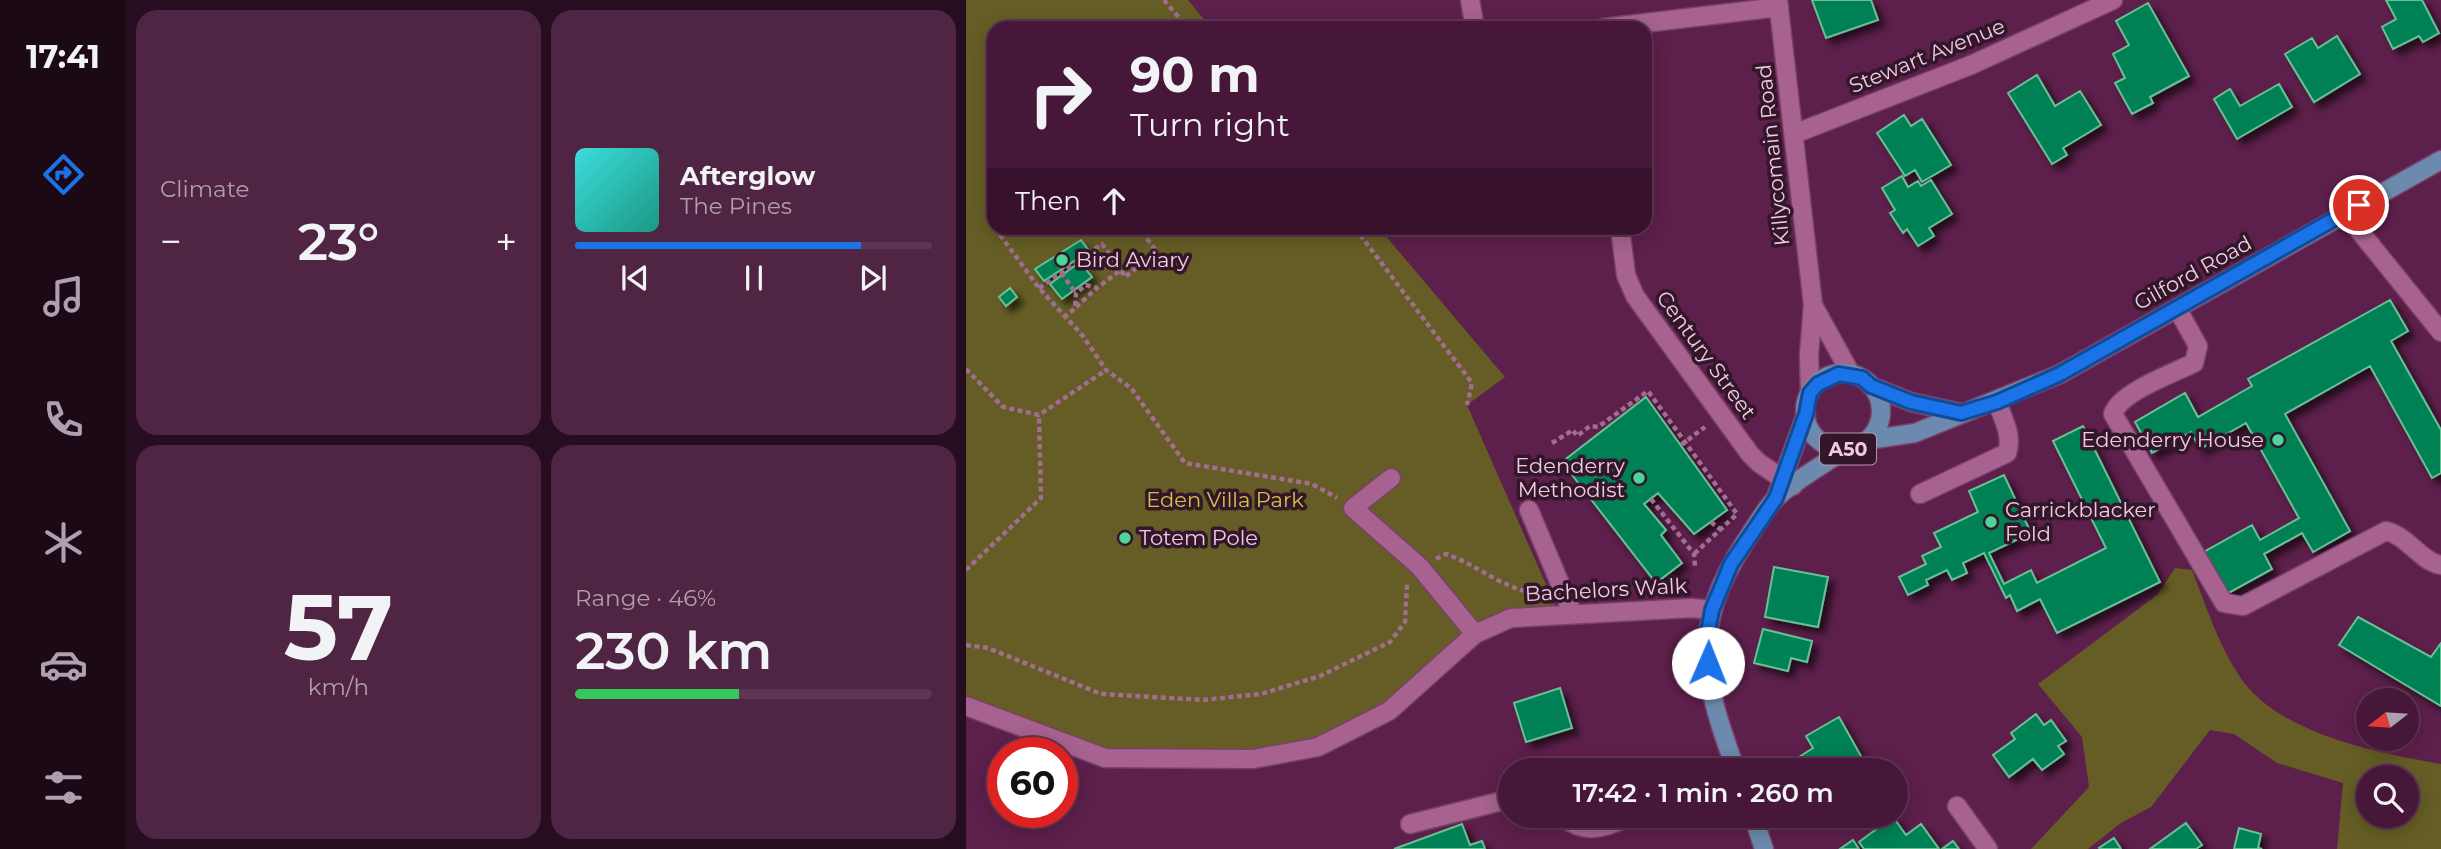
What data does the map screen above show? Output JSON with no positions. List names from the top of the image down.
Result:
{
  "streets": {
    "main road": ["Gilford Road", "A50"],
    "street": [
      "Stewart Avenue",
      "Killycomain Road",
      "Century Street",
      "Bachelors Walk"
    ]
  },
  "crossings": [
    ["Stewart Avenue", "Killycomain Road"],
    ["Killycomain Road", "Gilford Road"],
    ["Killycomain Road", "A50"],
    ["Gilford Road", "A50"],
    ["Century Street", "A50"],
    ["A50", "Bachelors Walk"]
  ],
  "parks": ["Eden Villa Park"],
  "places": [
    "Bird Aviary",
    "Edenderry House",
    "Edenderry Methodist",
    "Carrickblacker Fold",
    "Totem Pole"
  ],
  "north": "left",
  "page": {
    "tabs": "17:41",
    "tile": [
      "Climate",
      ["57", "km/h"],
      ["Range · 46%", "230 km"]
    ],
    "turn": ["90 m", "Turn right"],
    "song": ["Afterglow", "The Pines"],
    "then": "Then",
    "heat": ["−", "23°", "+"],
    "limit": "60",
    "trip": "17:42 · 1 min · 260 m"
  }
}
